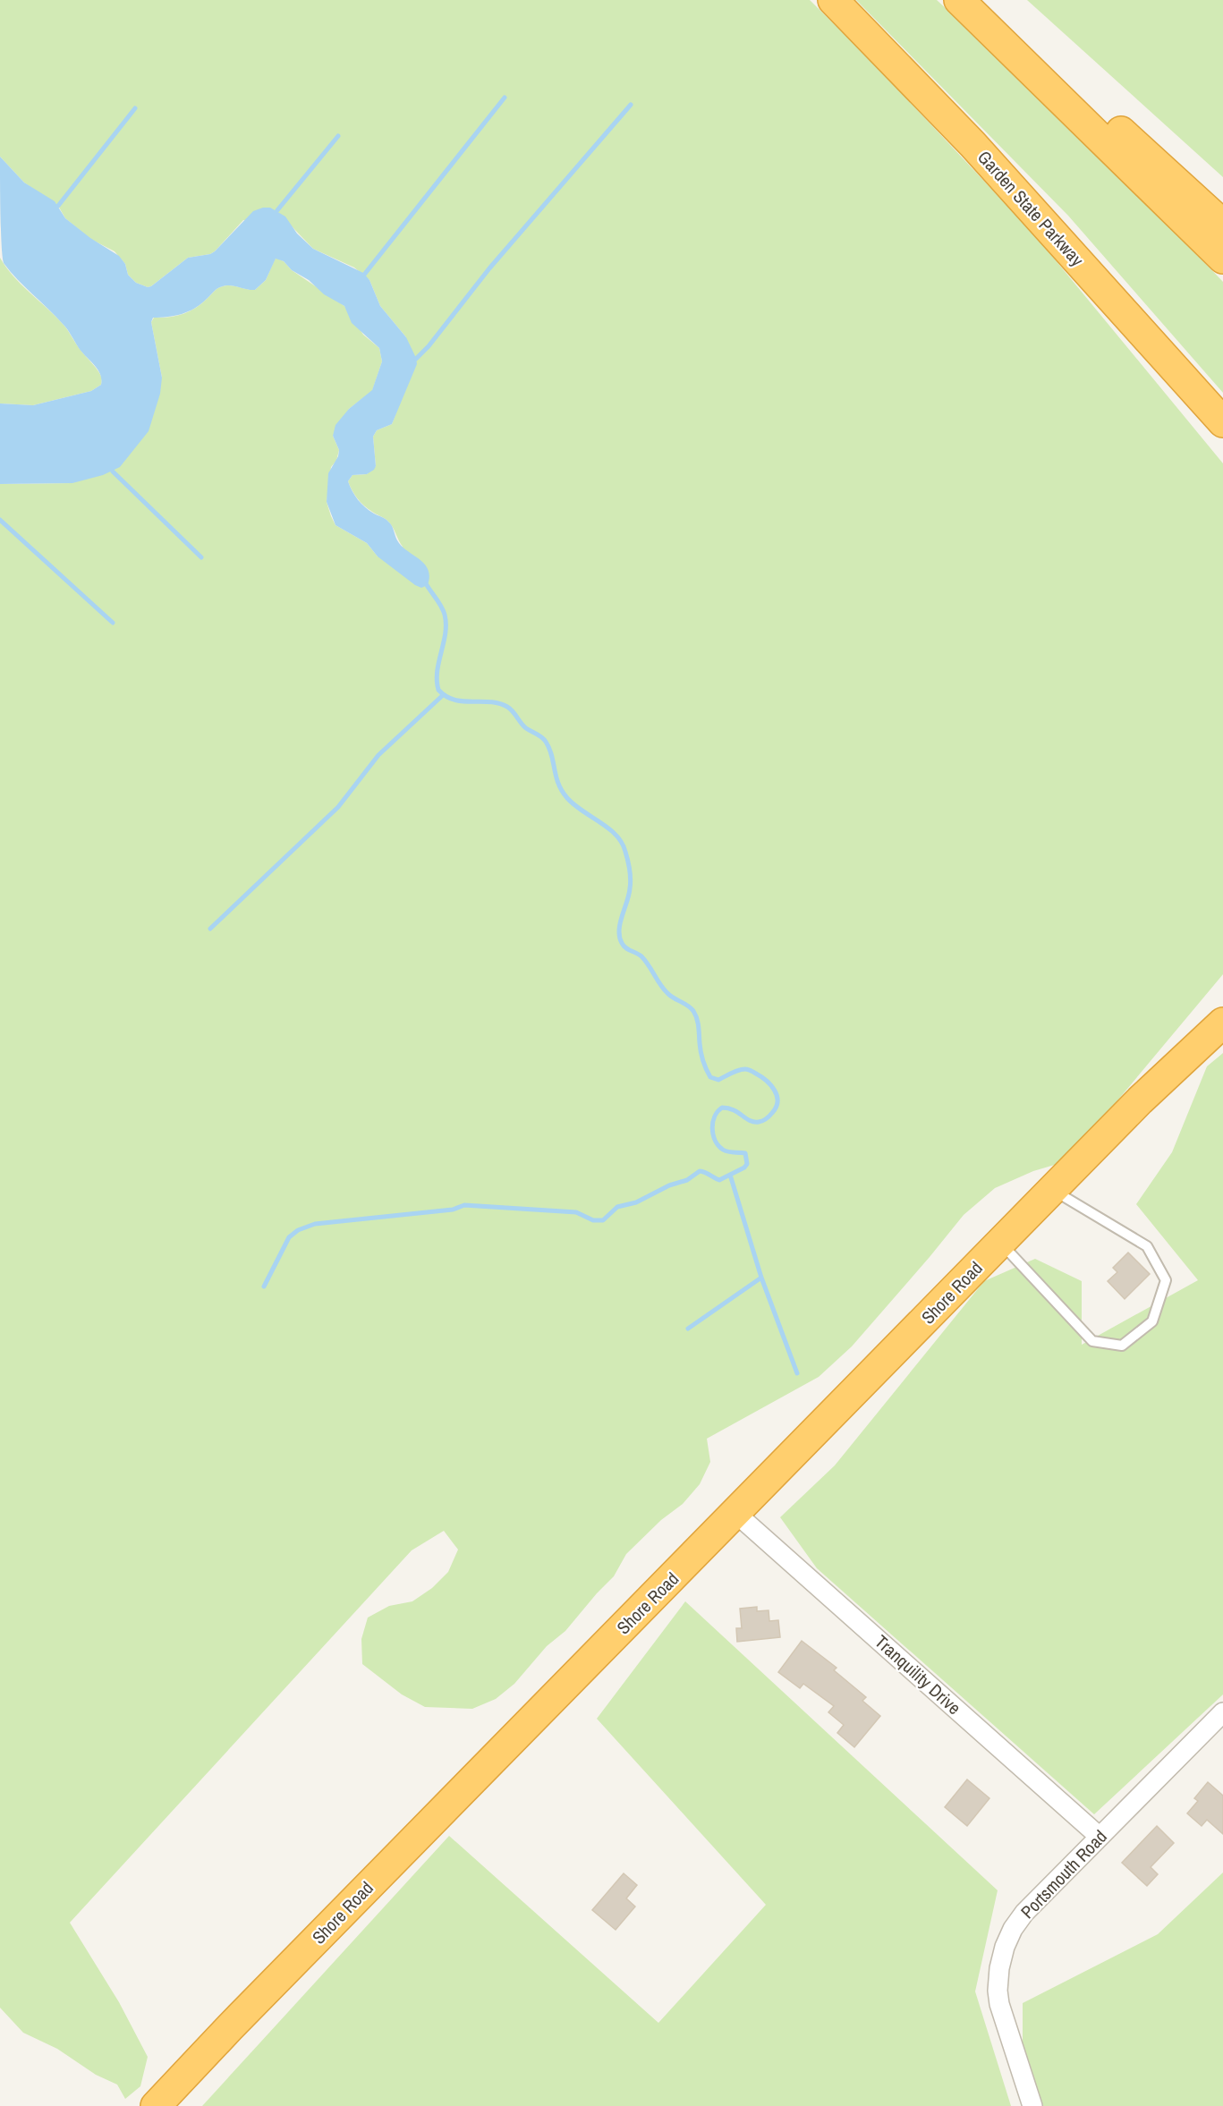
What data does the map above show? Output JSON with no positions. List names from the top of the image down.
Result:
{
  "streets": {
    "highway": ["Garden State Parkway", "Shore Road"],
    "street": ["Tranquility Drive", "Portsmouth Road"]
  },
  "crossings": [
    ["Shore Road", "Tranquility Drive"],
    ["Tranquility Drive", "Portsmouth Road"]
  ]
}
